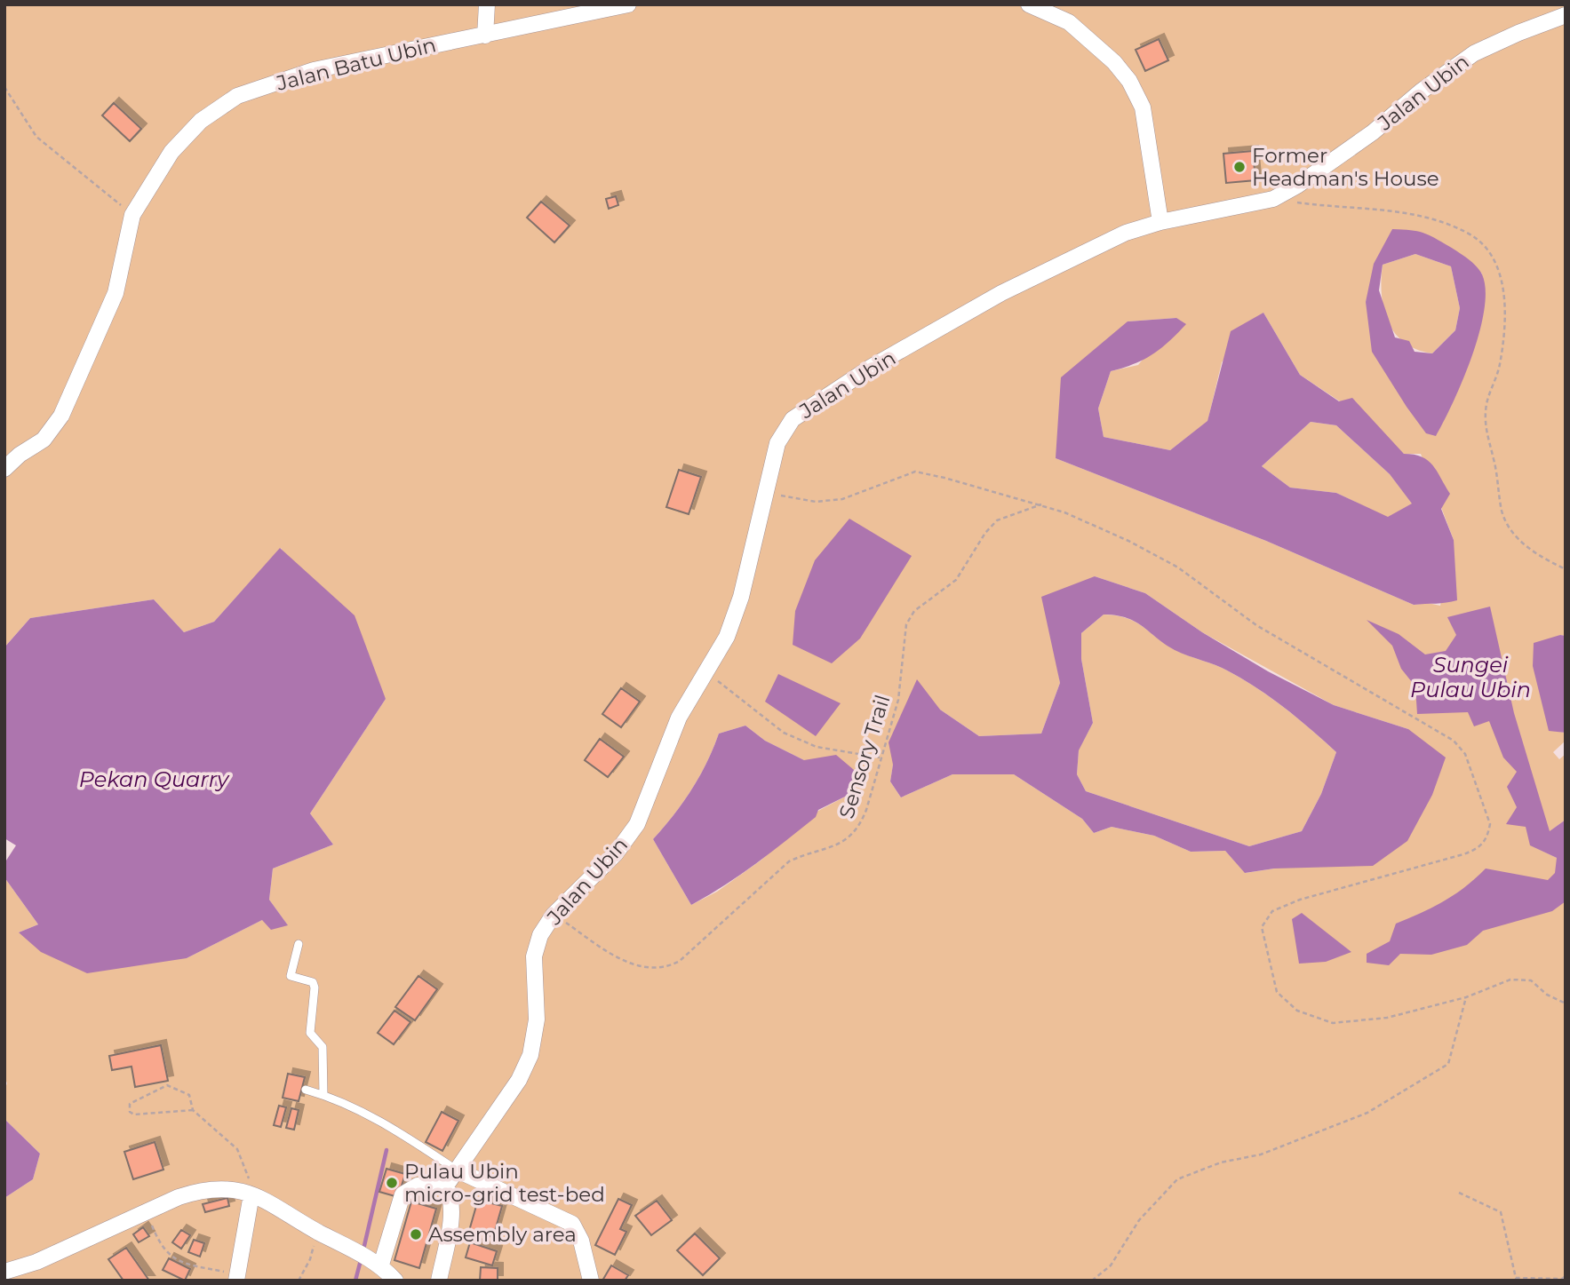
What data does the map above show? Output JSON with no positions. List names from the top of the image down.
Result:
{
  "streets": {
    "street": ["Jalan Batu Ubin", "Jalan Ubin"],
    "path": ["Sensory Trail"]
  },
  "crossings": [
    ["Jalan Ubin", "Sensory Trail"]
  ],
  "water": ["Sungei Pulau Ubin", "Pekan Quarry"],
  "places": ["Former Headman's House", "Pulau Ubin micro-grid test-bed", "Assembly area"]
}
